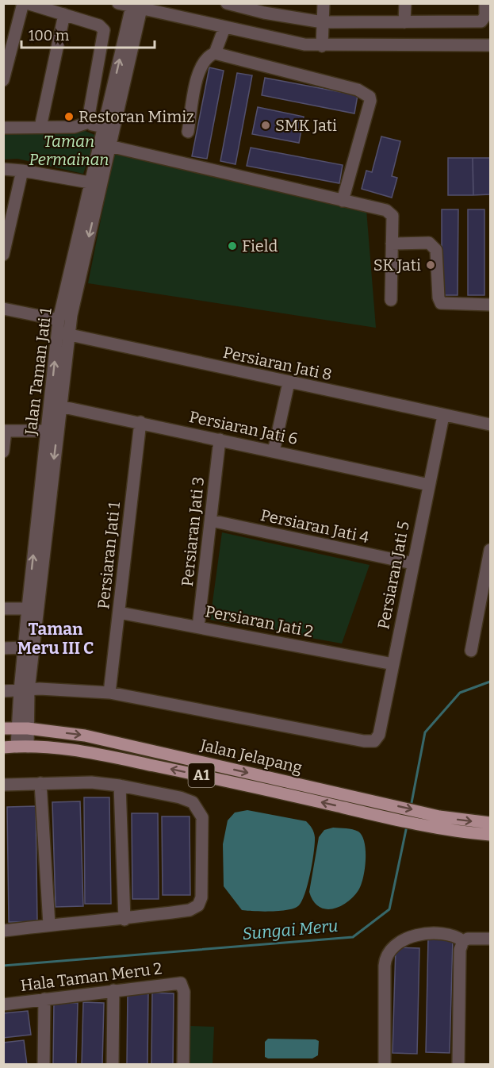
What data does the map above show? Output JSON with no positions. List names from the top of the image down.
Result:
{
  "streets": {
    "main road": ["Jalan Jelapang", "A1"],
    "street": [
      "Persiaran Jati 8",
      "Jalan Taman Jati 1",
      "Persiaran Jati 6",
      "Persiaran Jati 4",
      "Persiaran Jati 3",
      "Persiaran Jati 1",
      "Persiaran Jati 5",
      "Persiaran Jati 2",
      "Hala Taman Meru 2"
    ]
  },
  "crossings": [
    ["Persiaran Jati 8", "Jalan Taman Jati 1"],
    ["Persiaran Jati 8", "Persiaran Jati 5"],
    ["Jalan Taman Jati 1", "Persiaran Jati 6"],
    ["Jalan Taman Jati 1", "Jalan Jelapang"],
    ["Persiaran Jati 6", "Persiaran Jati 3"],
    ["Persiaran Jati 6", "Persiaran Jati 1"],
    ["Persiaran Jati 6", "Persiaran Jati 5"],
    ["Persiaran Jati 4", "Persiaran Jati 3"],
    ["Persiaran Jati 4", "Persiaran Jati 5"],
    ["Persiaran Jati 3", "Persiaran Jati 2"],
    ["Persiaran Jati 1", "Persiaran Jati 5"],
    ["Persiaran Jati 1", "Persiaran Jati 2"],
    ["Persiaran Jati 5", "Persiaran Jati 2"]
  ],
  "districts": ["Taman Meru III C"],
  "water": ["Sungai Meru"],
  "parks": ["Taman Permainan"],
  "places": [
    "Restoran Mimiz",
    "SMK Jati",
    "Field",
    "SK Jati"
  ],
  "scale_bar": "100 m"
}
